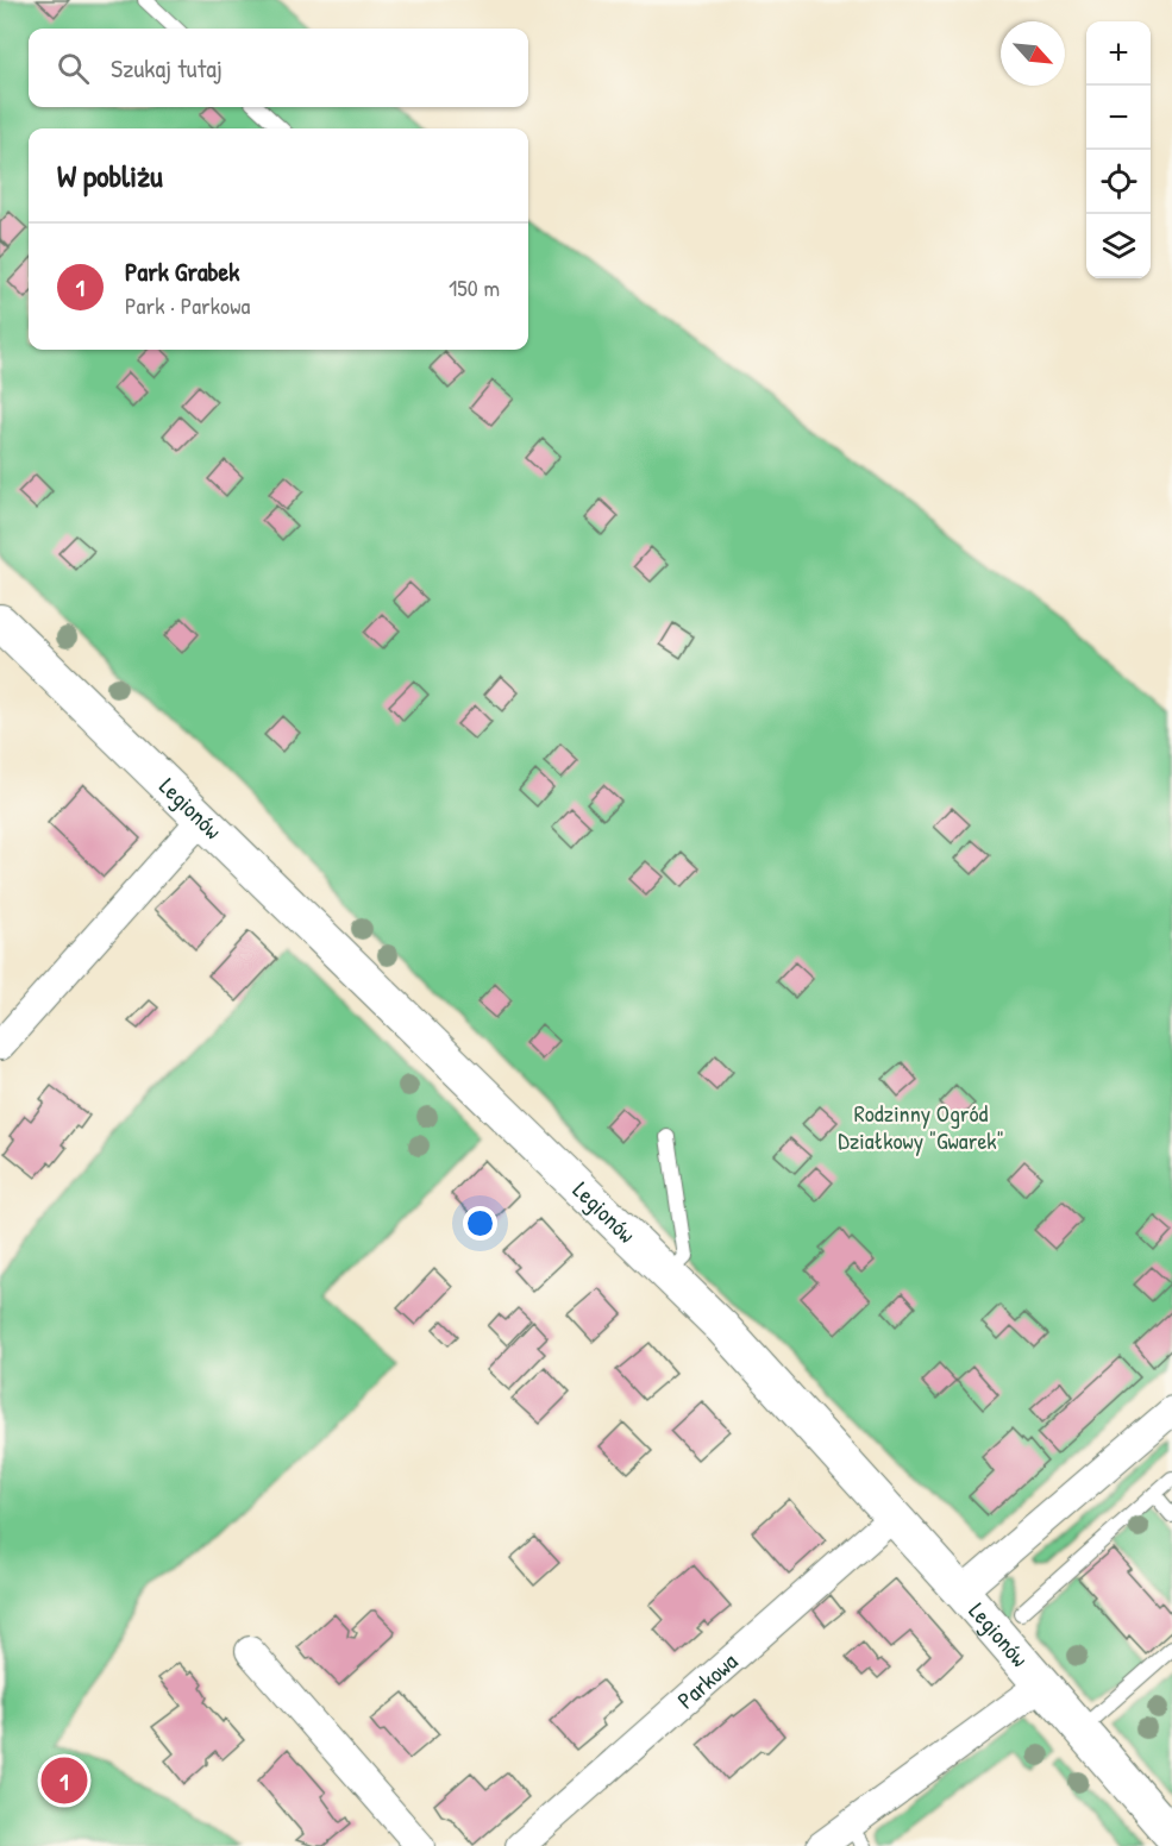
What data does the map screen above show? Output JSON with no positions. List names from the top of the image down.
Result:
{
  "streets": {
    "street": ["Legionów", "Parkowa"]
  },
  "crossings": [
    ["Legionów", "Parkowa"]
  ],
  "parks": ["Rodzinny Ogród Działkowy \"Gwarek\""],
  "north": "bottom right",
  "page": {
    "map_buttons": ["+", "−"],
    "search": "Szukaj tutaj",
    "heading": "W pobliżu",
    "list": [
      {
        "mark": "1",
        "name": "Park Grabek",
        "note": "Park · Parkowa",
        "value": "150 m"
      }
    ],
    "pins": "1"
  }
}
